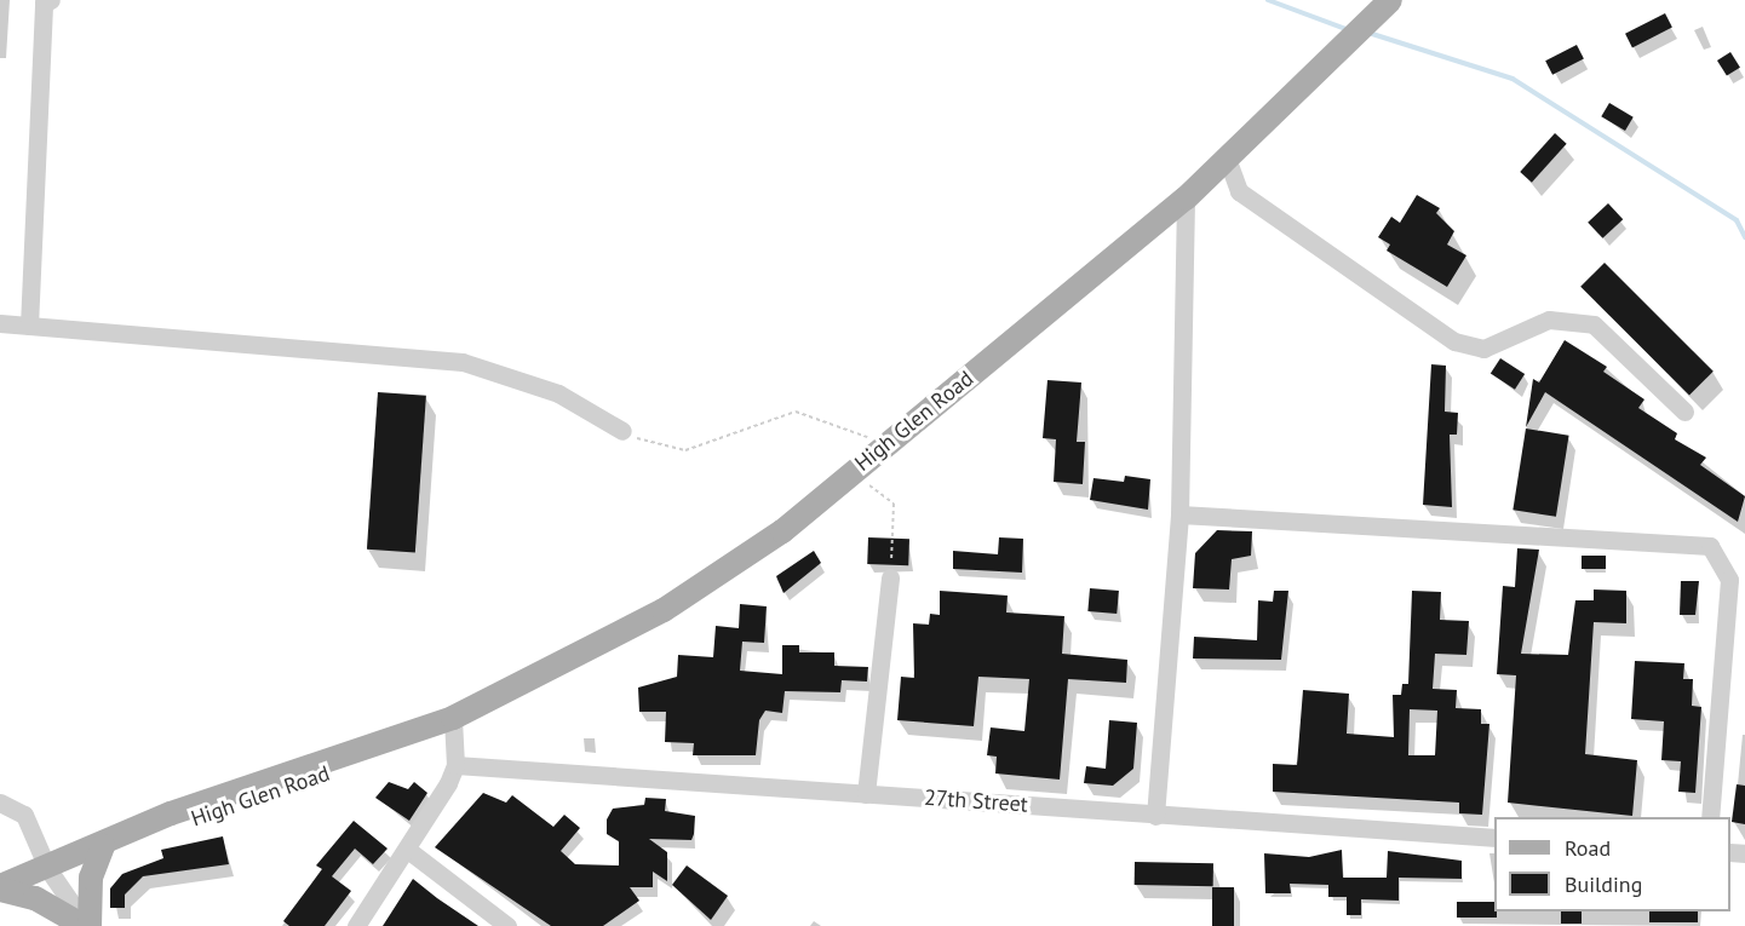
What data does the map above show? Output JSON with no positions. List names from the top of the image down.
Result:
{
  "streets": {
    "main road": ["High Glen Road"],
    "street": ["27th Street"]
  },
  "legend": ["Road", "Building"]
}
